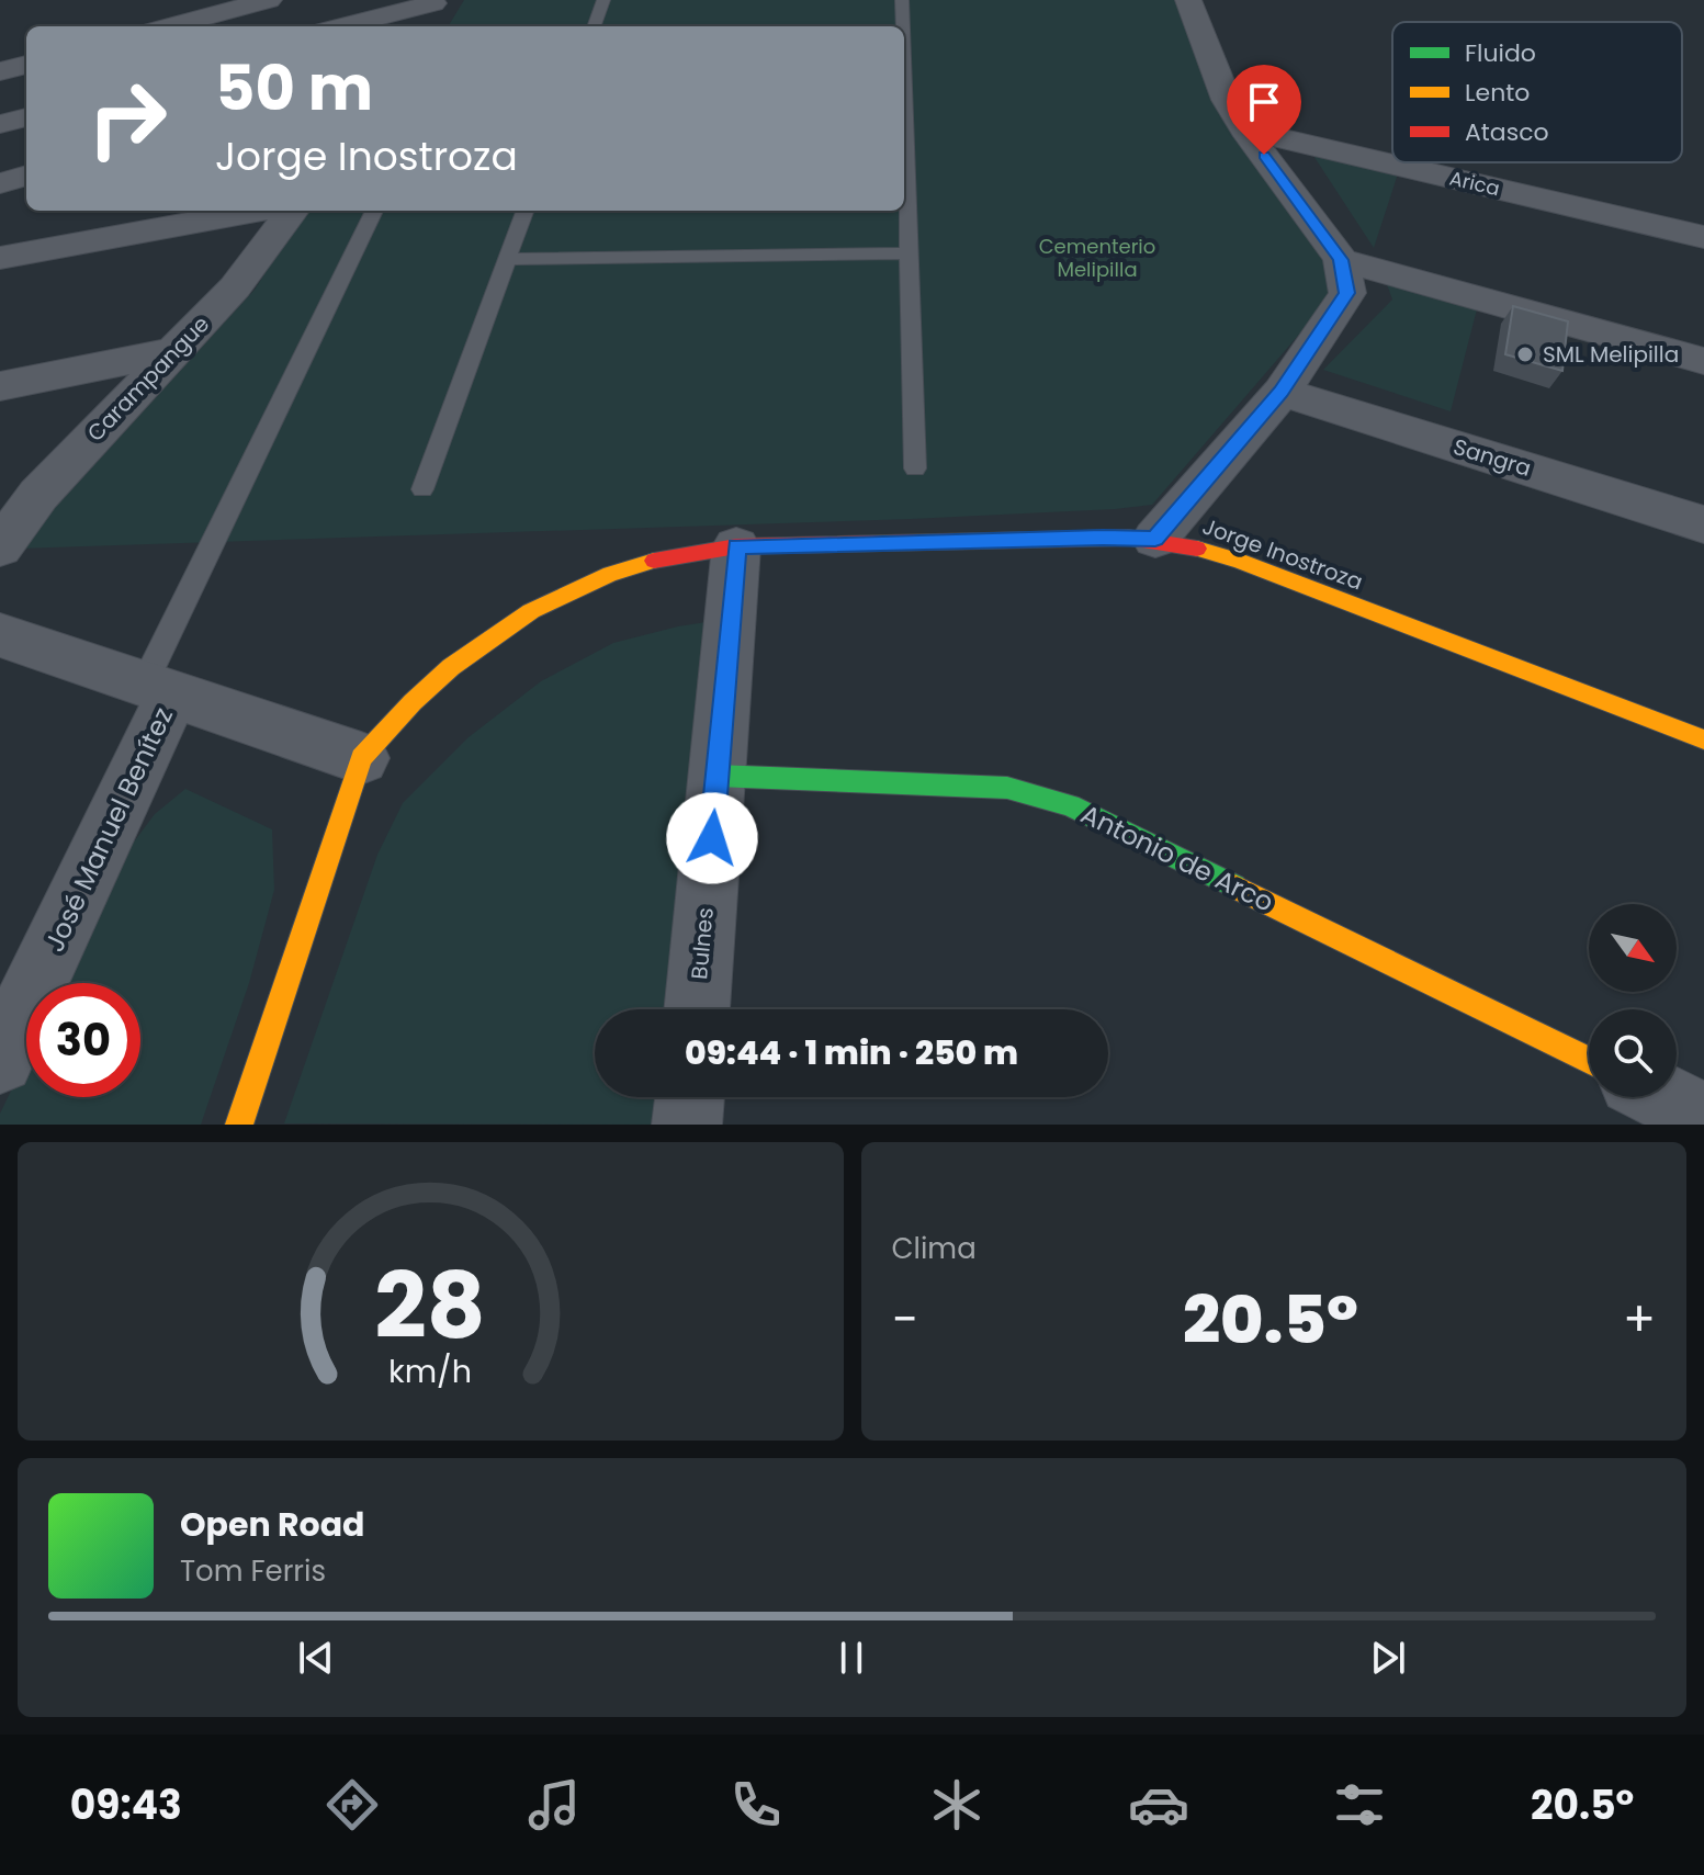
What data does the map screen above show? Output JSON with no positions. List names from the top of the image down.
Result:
{
  "streets": {
    "street": [
      "Arica",
      "Carampangue",
      "Sangra",
      "Jorge Inostroza",
      "José Manuel Benítez",
      "Antonio de Arco",
      "Bulnes"
    ]
  },
  "crossings": [
    ["Jorge Inostroza", "Bulnes"],
    ["Antonio de Arco", "Bulnes"]
  ],
  "parks": ["Cementerio Melipilla"],
  "places": ["SML Melipilla"],
  "legend": ["Fluido", "Lento", "Atasco"],
  "north": "bottom right",
  "page": {
    "turn": ["50 m", "Jorge Inostroza"],
    "limit": "30",
    "trip": "09:44 · 1 min · 250 m",
    "tile": "Clima",
    "heat": ["−", "20.5°", "+"],
    "song": ["Open Road", "Tom Ferris"],
    "tabs": ["09:43", "20.5°"],
    "gauge": ["28", "km/h"]
  }
}
